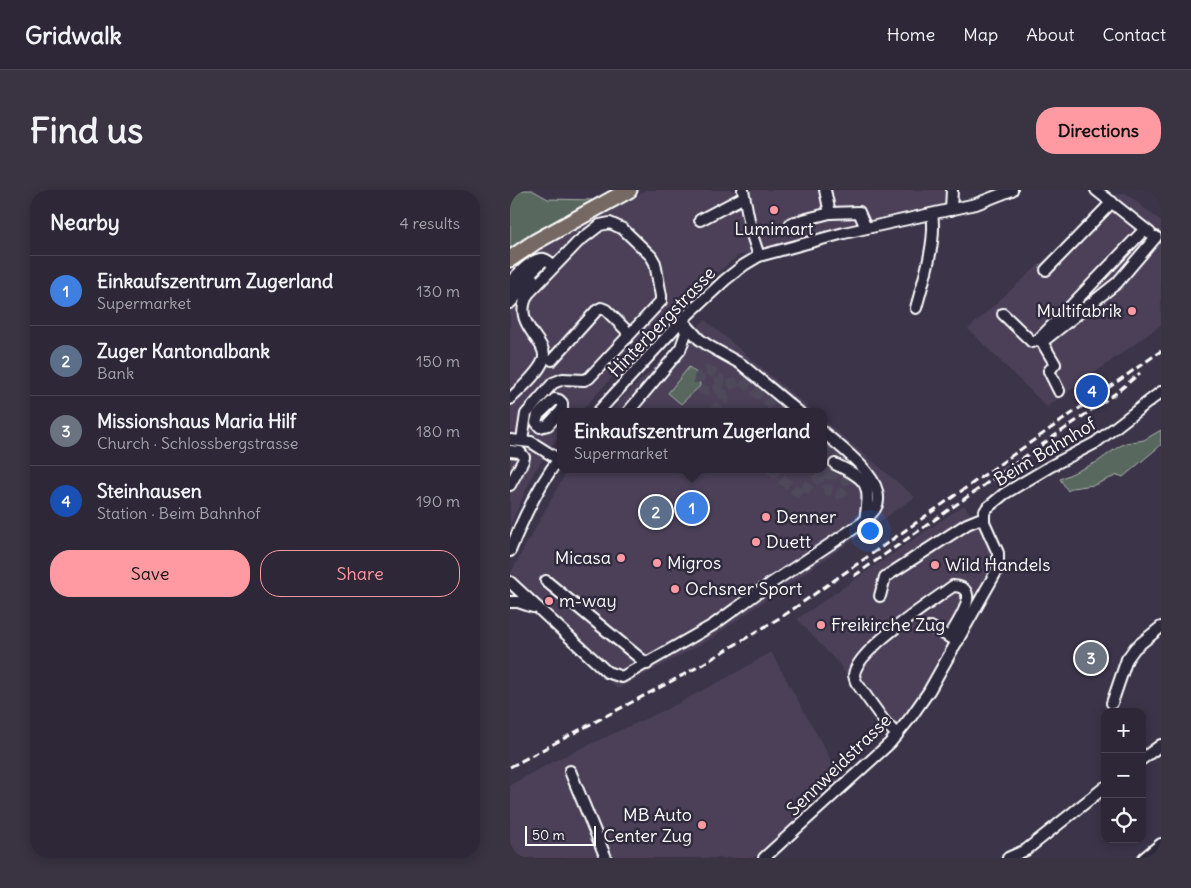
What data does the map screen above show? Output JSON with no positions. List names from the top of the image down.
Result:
{
  "streets": {
    "street": ["Hinterbergstrasse", "Beim Bahnhof", "Sennweidstrasse"]
  },
  "crossings": [
    ["Beim Bahnhof", "Sennweidstrasse"]
  ],
  "places": [
    "Lumimart",
    "Multifabrik",
    "Denner",
    "Duett",
    "Micasa",
    "Migros",
    "Wild Handels",
    "Ochsner Sport",
    "m-way",
    "Freikirche Zug",
    "MB Auto Center Zug"
  ],
  "scale_bar": "50 m",
  "page": {
    "header": "Gridwalk",
    "nav": [
      "Home",
      "Map",
      "About",
      "Contact"
    ],
    "buttons": [
      "Directions",
      ["Save", "Share"]
    ],
    "title": "Find us",
    "heading": ["Nearby", "4 results"],
    "list": [
      {
        "mark": "1",
        "name": "Einkaufszentrum Zugerland",
        "note": "Supermarket",
        "value": "130 m"
      },
      {
        "mark": "2",
        "name": "Zuger Kantonalbank",
        "note": "Bank",
        "value": "150 m"
      },
      {
        "mark": "3",
        "name": "Missionshaus Maria Hilf",
        "note": "Church · Schlossbergstrasse",
        "value": "180 m"
      },
      {
        "mark": "4",
        "name": "Steinhausen",
        "note": "Station · Beim Bahnhof",
        "value": "190 m"
      }
    ],
    "pins": [
      "4",
      "1",
      "2",
      "3"
    ],
    "popup": ["Einkaufszentrum Zugerland", "Supermarket"],
    "map_buttons": ["+", "−"],
    "scale": "50 m"
  }
}
